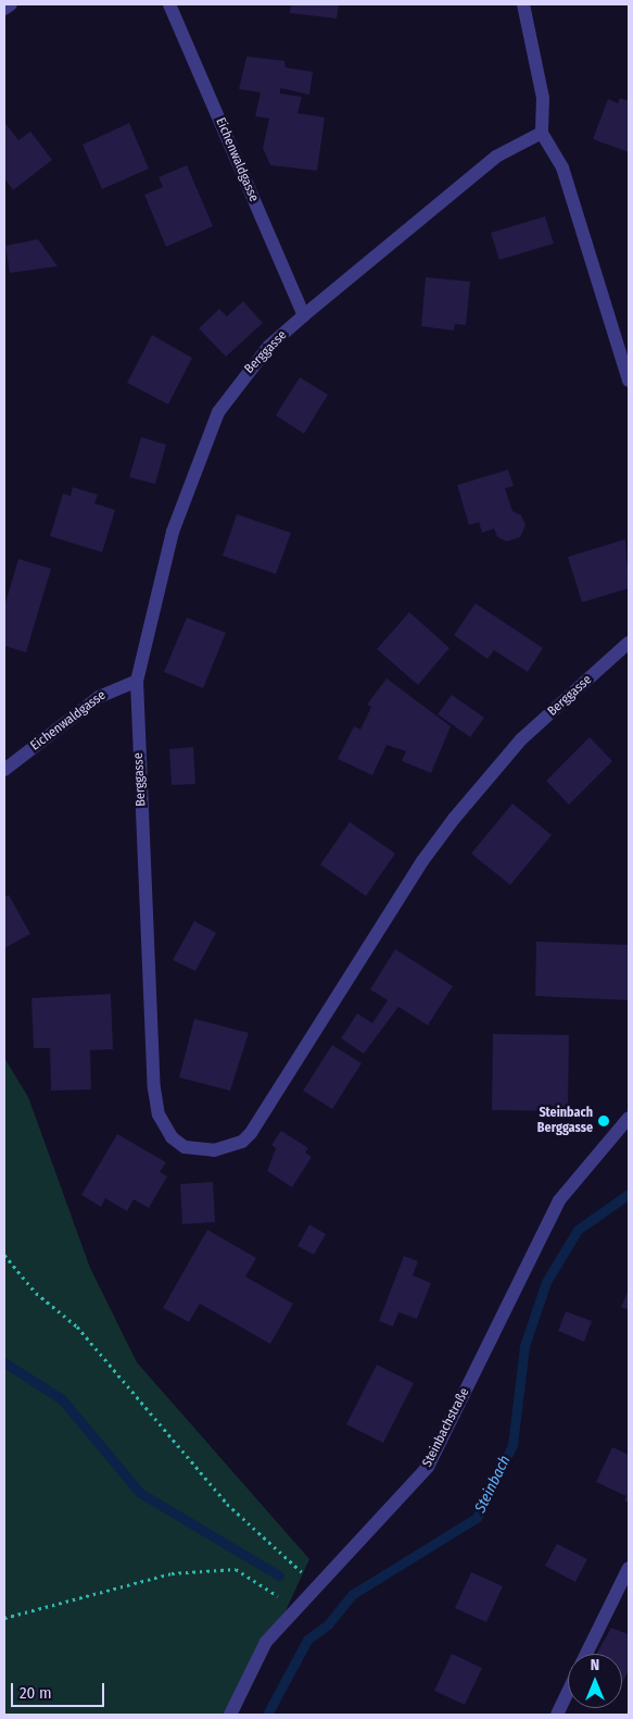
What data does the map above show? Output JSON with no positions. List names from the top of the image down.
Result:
{
  "streets": {
    "street": ["Eichenwaldgasse", "Berggasse", "Steinbachstraße"]
  },
  "crossings": [
    ["Eichenwaldgasse", "Berggasse"]
  ],
  "water": ["Steinbach"],
  "places": ["Steinbach Berggasse"],
  "scale_bar": "20 m",
  "north": "top"
}
